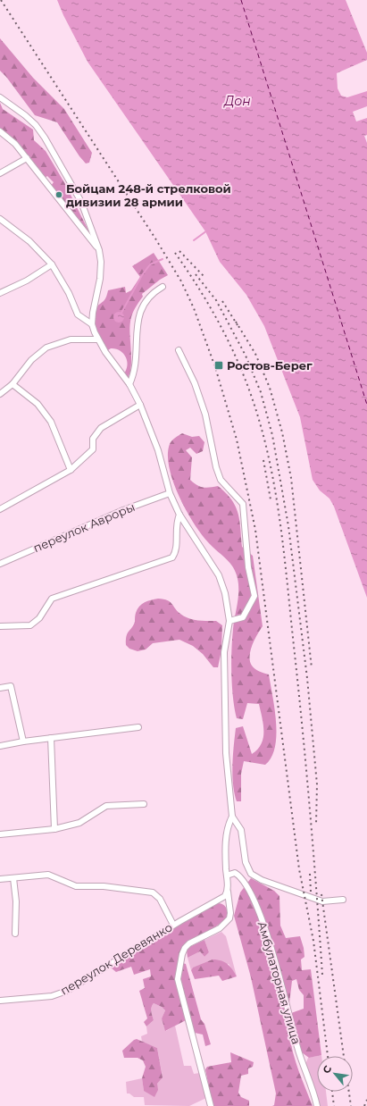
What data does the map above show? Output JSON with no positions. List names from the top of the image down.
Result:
{
  "streets": {
    "street": ["переулок Авроры", "переулок Деревянко", "Амбулаторная улица"]
  },
  "water": ["Дон"],
  "places": {
    "other": ["Бойцам 248-й стрелковой дивизии 28 армии"],
    "transit": ["Ростов-Берег"]
  },
  "north": "top left"
}
